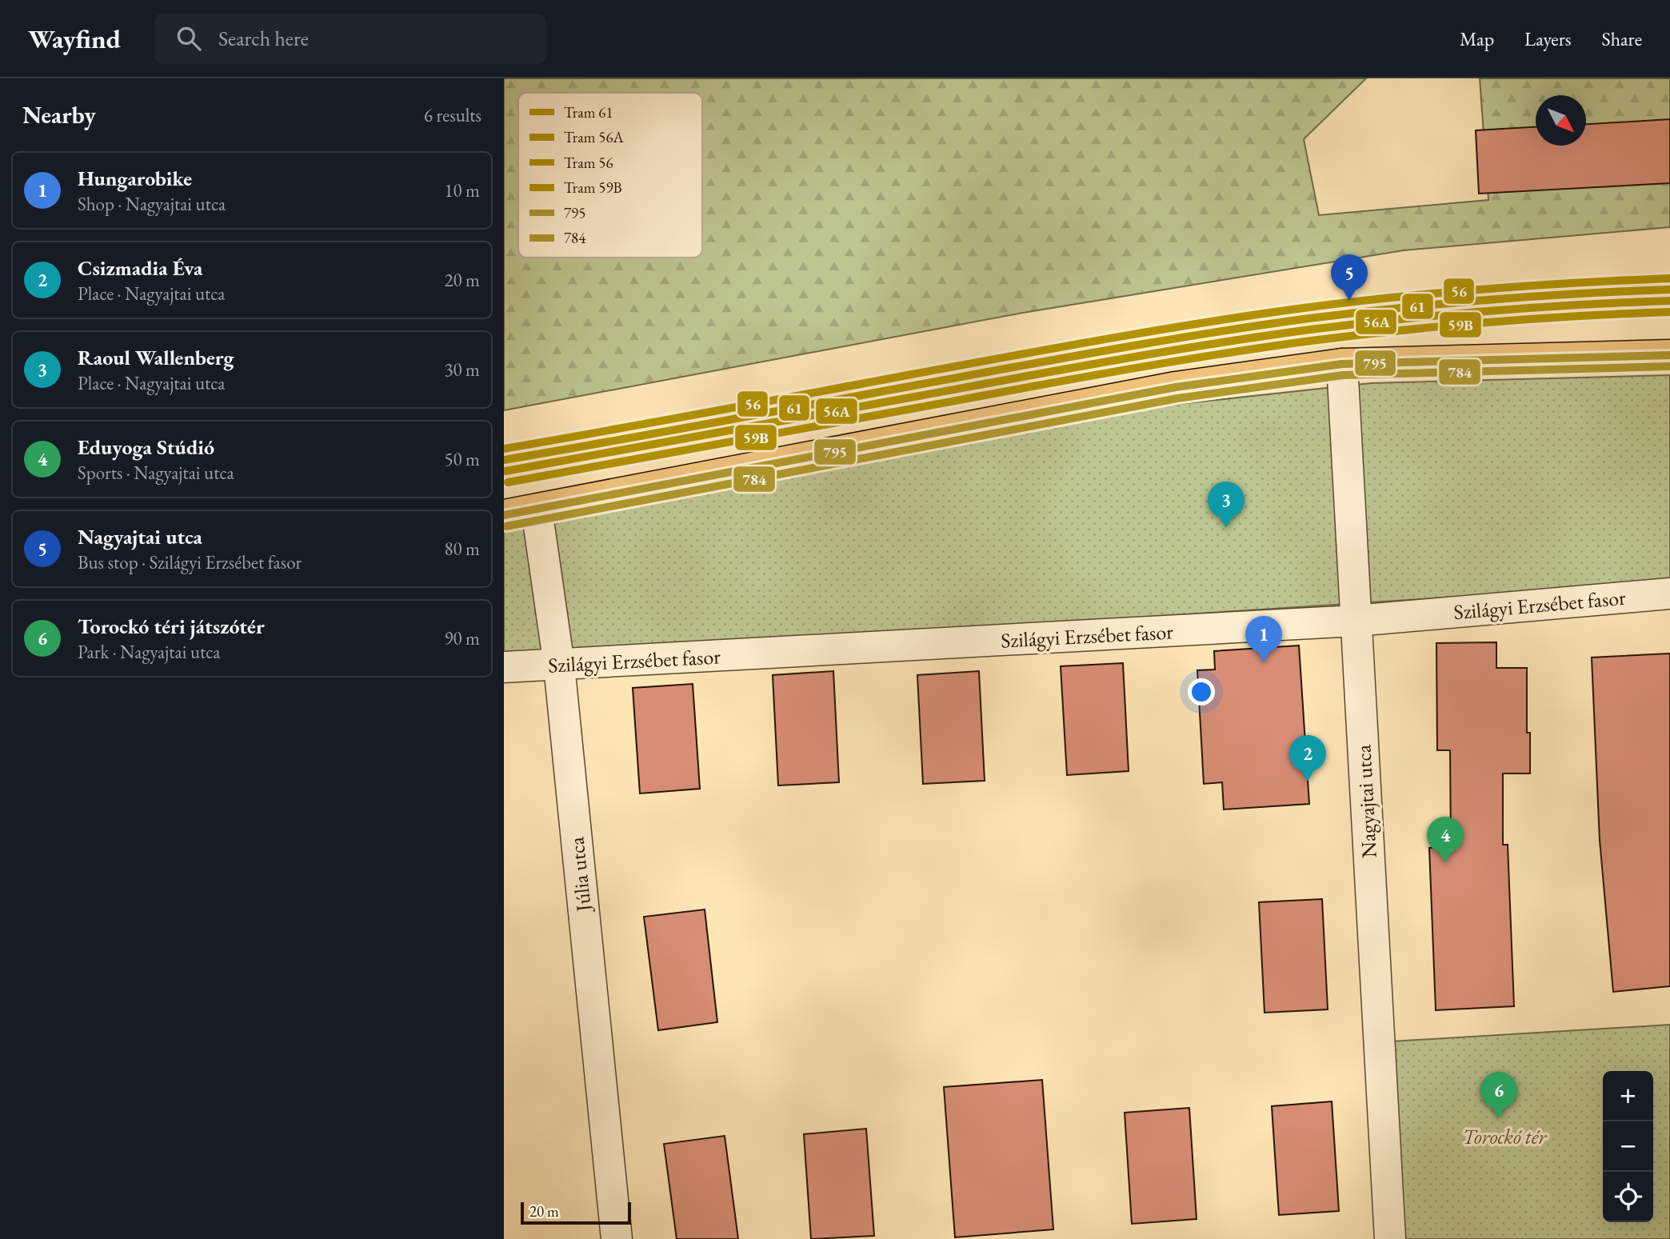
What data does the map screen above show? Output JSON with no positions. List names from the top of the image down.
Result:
{
  "streets": {
    "street": ["Szilágyi Erzsébet fasor", "Nagyajtai utca", "Júlia utca"]
  },
  "crossings": [
    ["Szilágyi Erzsébet fasor", "Nagyajtai utca"],
    ["Szilágyi Erzsébet fasor", "Júlia utca"]
  ],
  "parks": ["Torockó tér"],
  "lines": [
    "tram line 56",
    "tram line 61",
    "tram line 56A",
    "tram line 59B",
    "transit line 795",
    "transit line 784"
  ],
  "legend": [
    "Tram 61",
    "Tram 56A",
    "Tram 56",
    "Tram 59B",
    "795",
    "784"
  ],
  "scale_bar": "20 m",
  "north": "bottom right",
  "page": {
    "header": "Wayfind",
    "search": "Search here",
    "nav": ["Map", "Layers", "Share"],
    "heading": ["Nearby", "6 results"],
    "list": [
      {
        "mark": "1",
        "name": "Hungarobike",
        "note": "Shop · Nagyajtai utca",
        "value": "10 m"
      },
      {
        "mark": "2",
        "name": "Csizmadia Éva",
        "note": "Place · Nagyajtai utca",
        "value": "20 m"
      },
      {
        "mark": "3",
        "name": "Raoul Wallenberg",
        "note": "Place · Nagyajtai utca",
        "value": "30 m"
      },
      {
        "mark": "4",
        "name": "Eduyoga Stúdió",
        "note": "Sports · Nagyajtai utca",
        "value": "50 m"
      },
      {
        "mark": "5",
        "name": "Nagyajtai utca",
        "note": "Bus stop · Szilágyi Erzsébet fasor",
        "value": "80 m"
      },
      {
        "mark": "6",
        "name": "Torockó téri játszótér",
        "note": "Park · Nagyajtai utca",
        "value": "90 m"
      }
    ],
    "pins": [
      "5",
      "3",
      "1",
      "2",
      "4",
      "6"
    ],
    "map_buttons": ["+", "−"],
    "scale": "20 m"
  }
}
